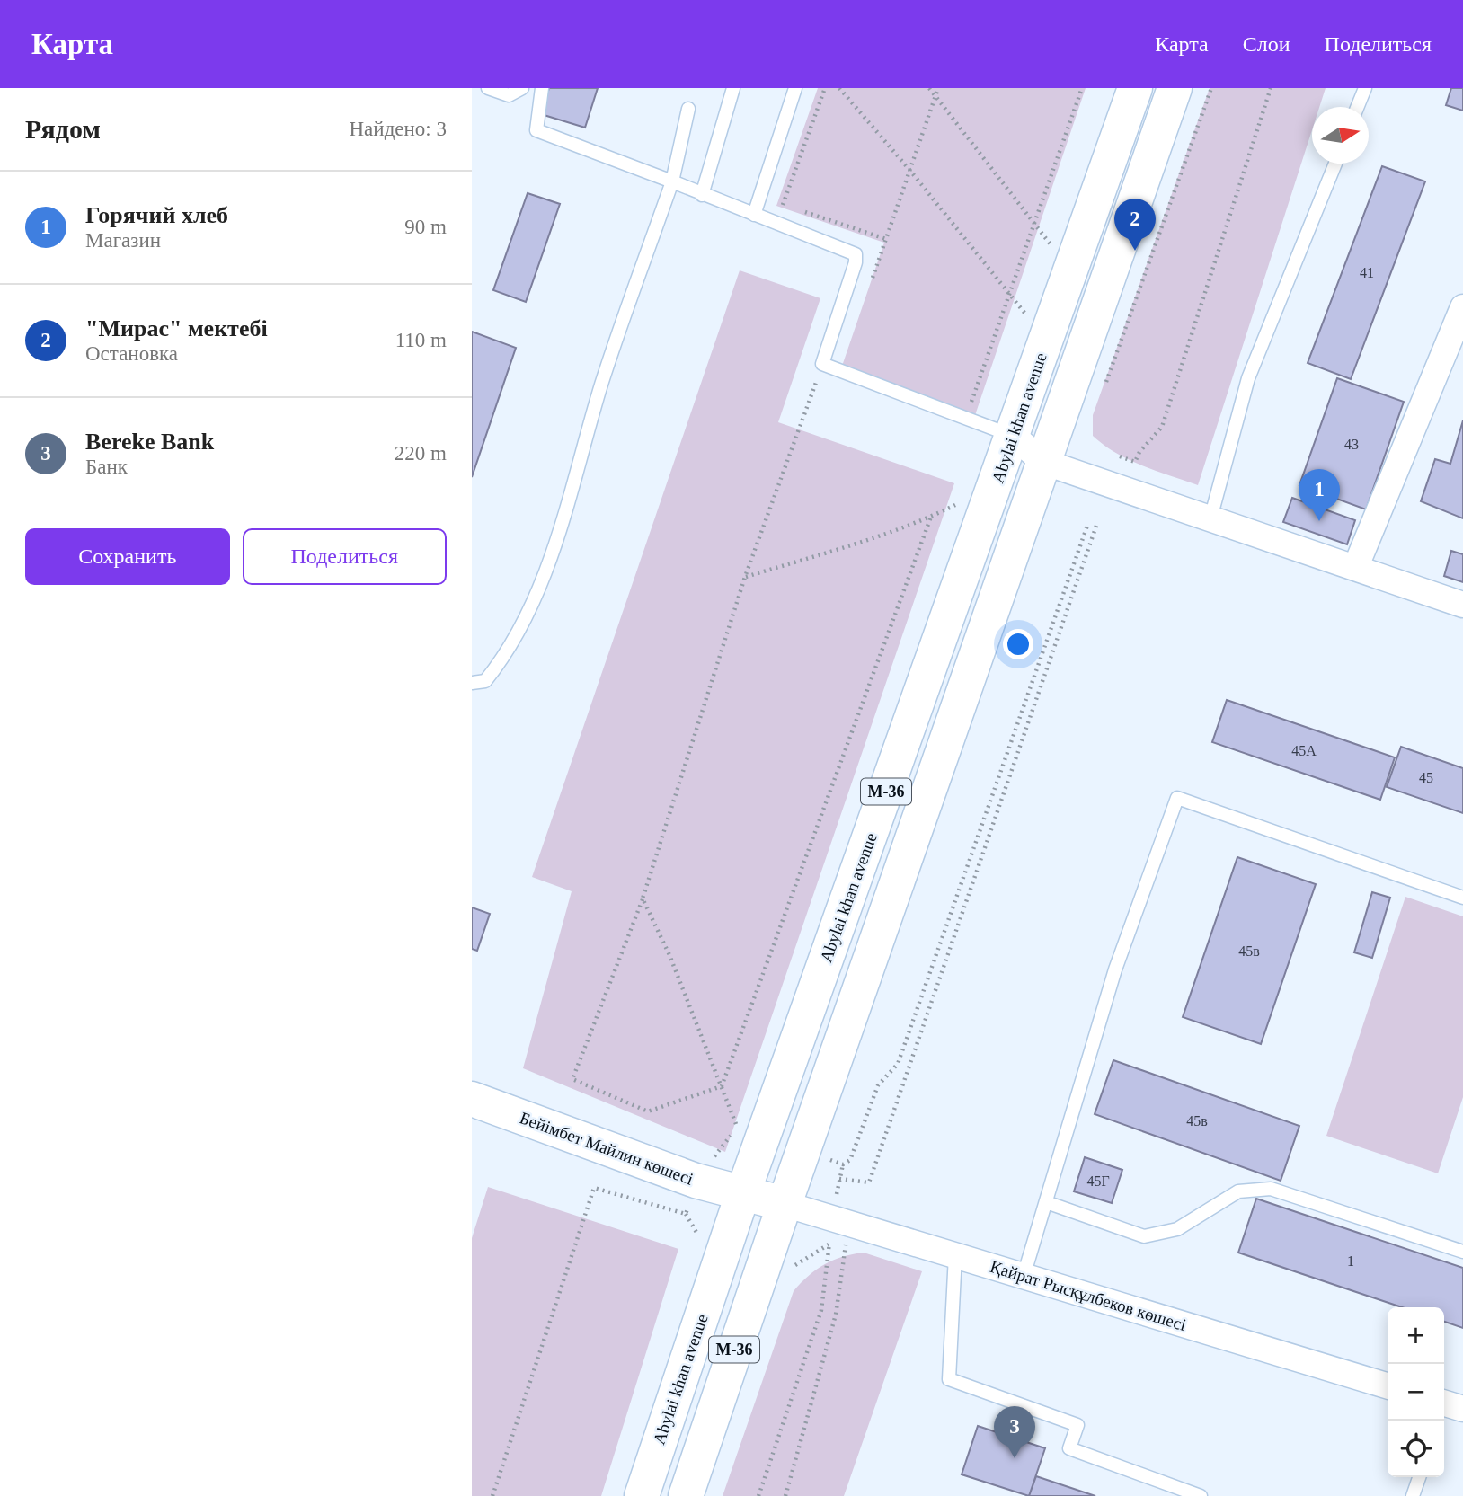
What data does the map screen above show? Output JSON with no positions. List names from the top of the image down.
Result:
{
  "streets": {
    "main road": ["Abylai khan avenue", "M-36", "Бейімбет Майлин көшесі"],
    "street": ["Қайрат Рысқұлбеков көшесі"]
  },
  "crossings": [
    ["Abylai khan avenue", "Бейімбет Майлин көшесі"],
    ["M-36", "Бейімбет Майлин көшесі"],
    ["M-36", "Қайрат Рысқұлбеков көшесі"],
    ["Бейімбет Майлин көшесі", "Қайрат Рысқұлбеков көшесі"]
  ],
  "house_numbers": [
    "41",
    "43",
    "45А",
    "45",
    "45в",
    "45в",
    "45Г",
    "1"
  ],
  "north": "right",
  "page": {
    "header": "Карта",
    "nav": ["Карта", "Слои", "Поделиться"],
    "heading": ["Рядом", "Найдено: 3"],
    "list": [
      {
        "mark": "1",
        "name": "Горячий хлеб",
        "note": "Магазин",
        "value": "90 m"
      },
      {
        "mark": "2",
        "name": "\"Мирас\" мектебі",
        "note": "Остановка",
        "value": "110 m"
      },
      {
        "mark": "3",
        "name": "Bereke Bank",
        "note": "Банк",
        "value": "220 m"
      }
    ],
    "pins": ["2", "1", "3"],
    "buttons": ["Сохранить", "Поделиться"],
    "map_buttons": ["+", "−"]
  }
}
